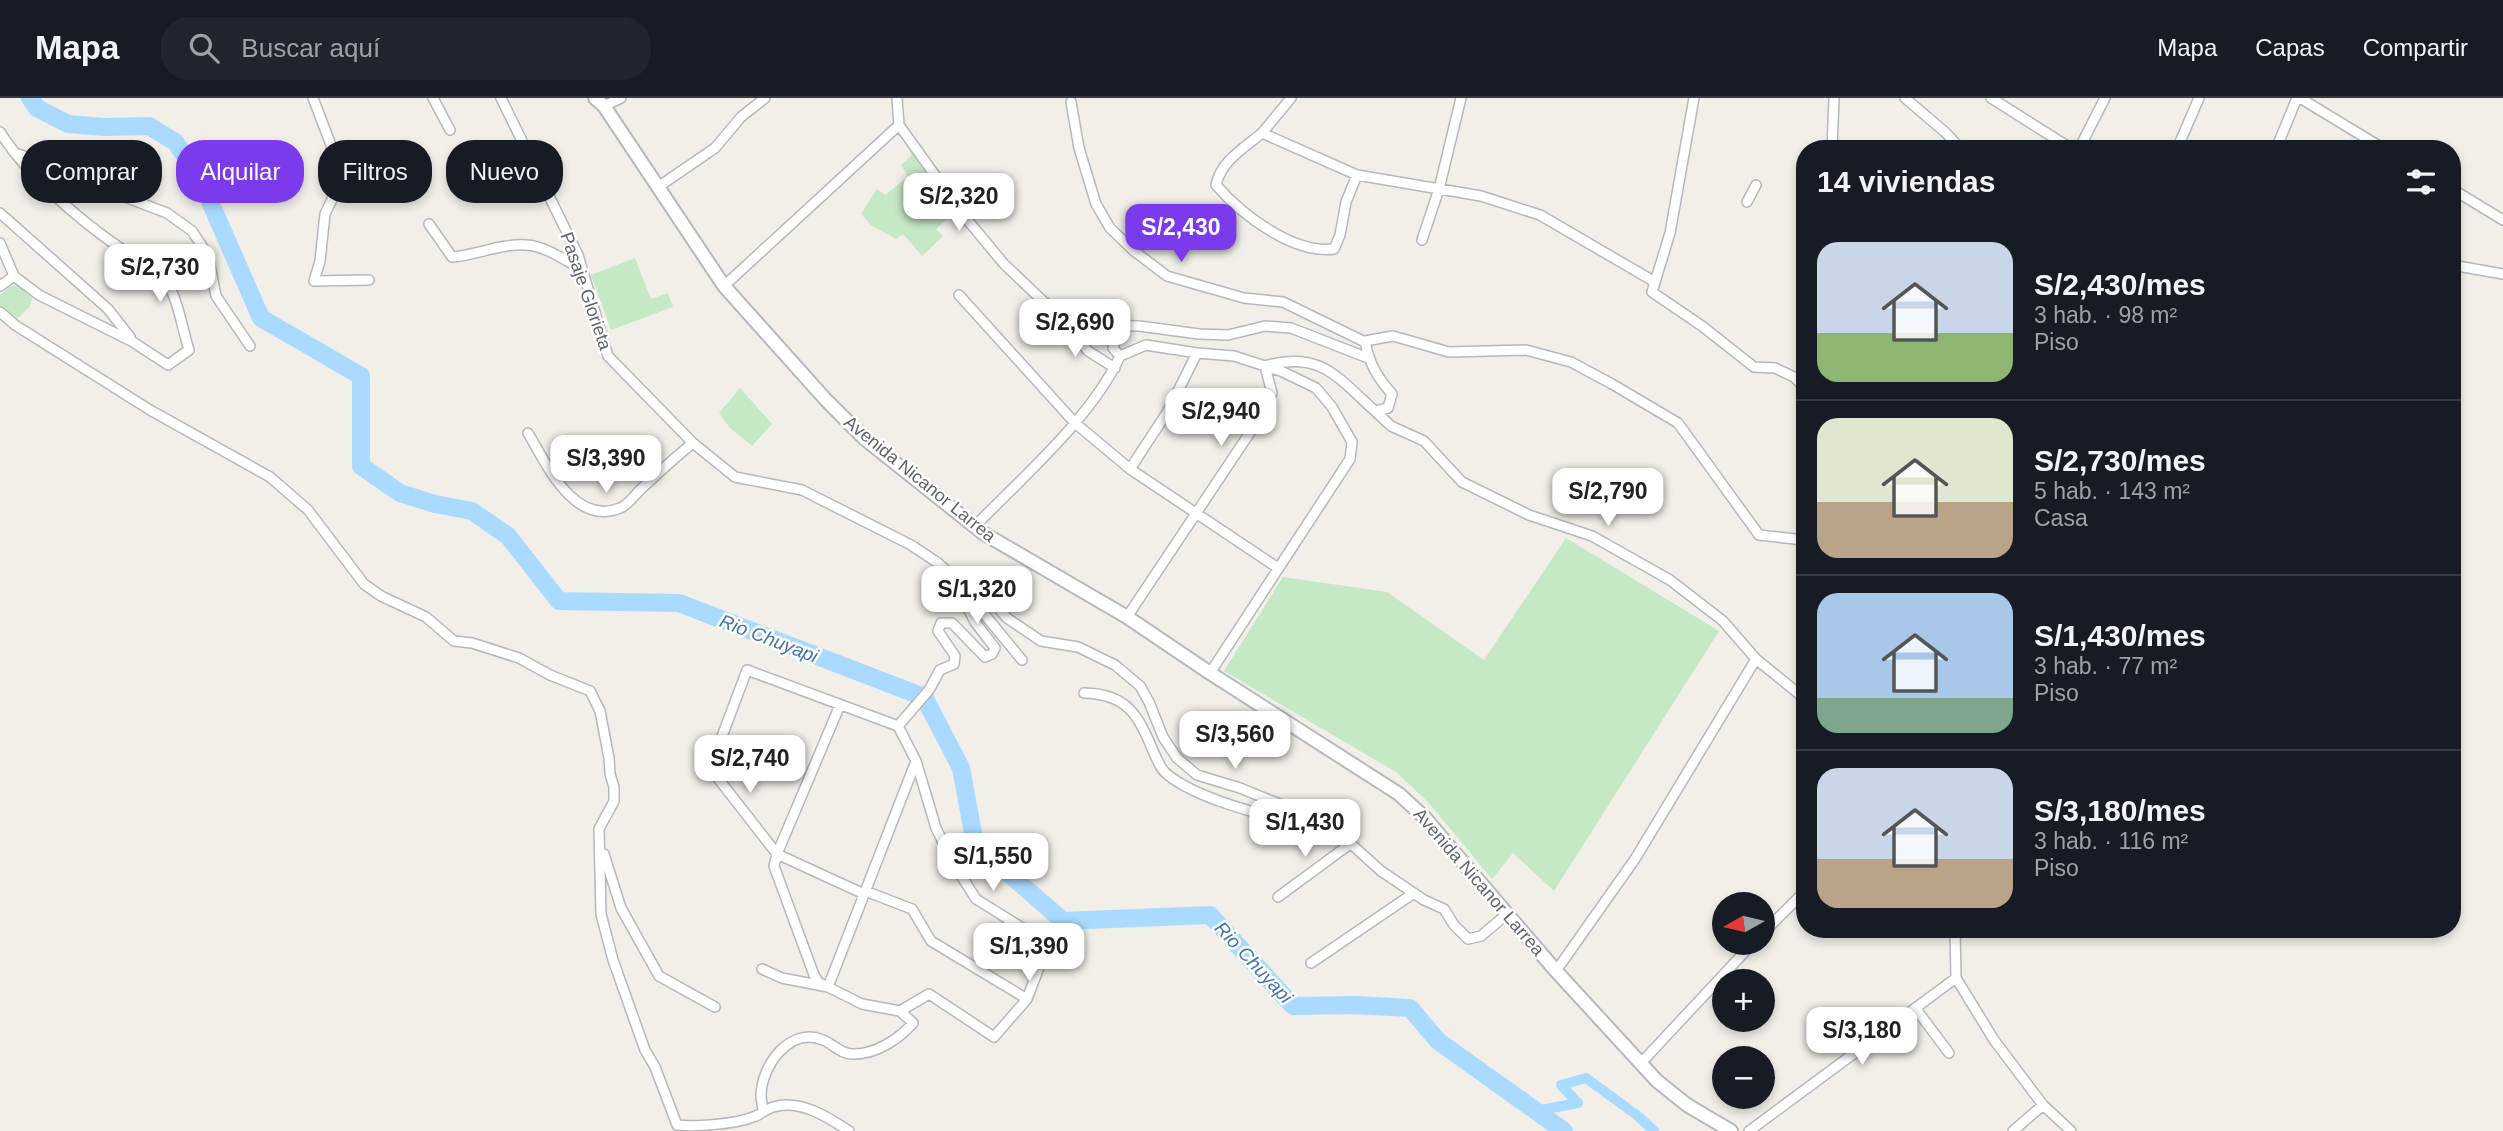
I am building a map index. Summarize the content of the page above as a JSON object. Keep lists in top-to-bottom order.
{
  "streets": {
    "main road": ["Avenida Nicanor Larrea"],
    "street": ["Pasaje Glorieta"]
  },
  "water": ["Rio Chuyapi"],
  "north": "left",
  "page": {
    "header": "Mapa",
    "search": "Buscar aquí",
    "nav": ["Mapa", "Capas", "Compartir"],
    "chip": [
      "Comprar",
      "Alquilar",
      "Filtros",
      "Nuevo"
    ],
    "heading": "14 viviendas",
    "price": [
      "S/2,320",
      "S/2,430",
      "S/2,730",
      "S/2,690",
      "S/2,940",
      "S/3,390",
      "S/2,790",
      "S/1,320",
      "S/3,560",
      "S/2,740",
      "S/1,430",
      "S/1,550",
      "S/1,390",
      "S/3,180"
    ],
    "list": [
      {
        "name": "S/2,430/mes",
        "note": "3 hab. · 98 m² · Piso"
      },
      {
        "name": "S/2,730/mes",
        "note": "5 hab. · 143 m² · Casa"
      },
      {
        "name": "S/1,430/mes",
        "note": "3 hab. · 77 m² · Piso"
      },
      {
        "name": "S/3,180/mes",
        "note": "3 hab. · 116 m² · Piso"
      }
    ],
    "map_buttons": ["+", "−"]
  }
}
